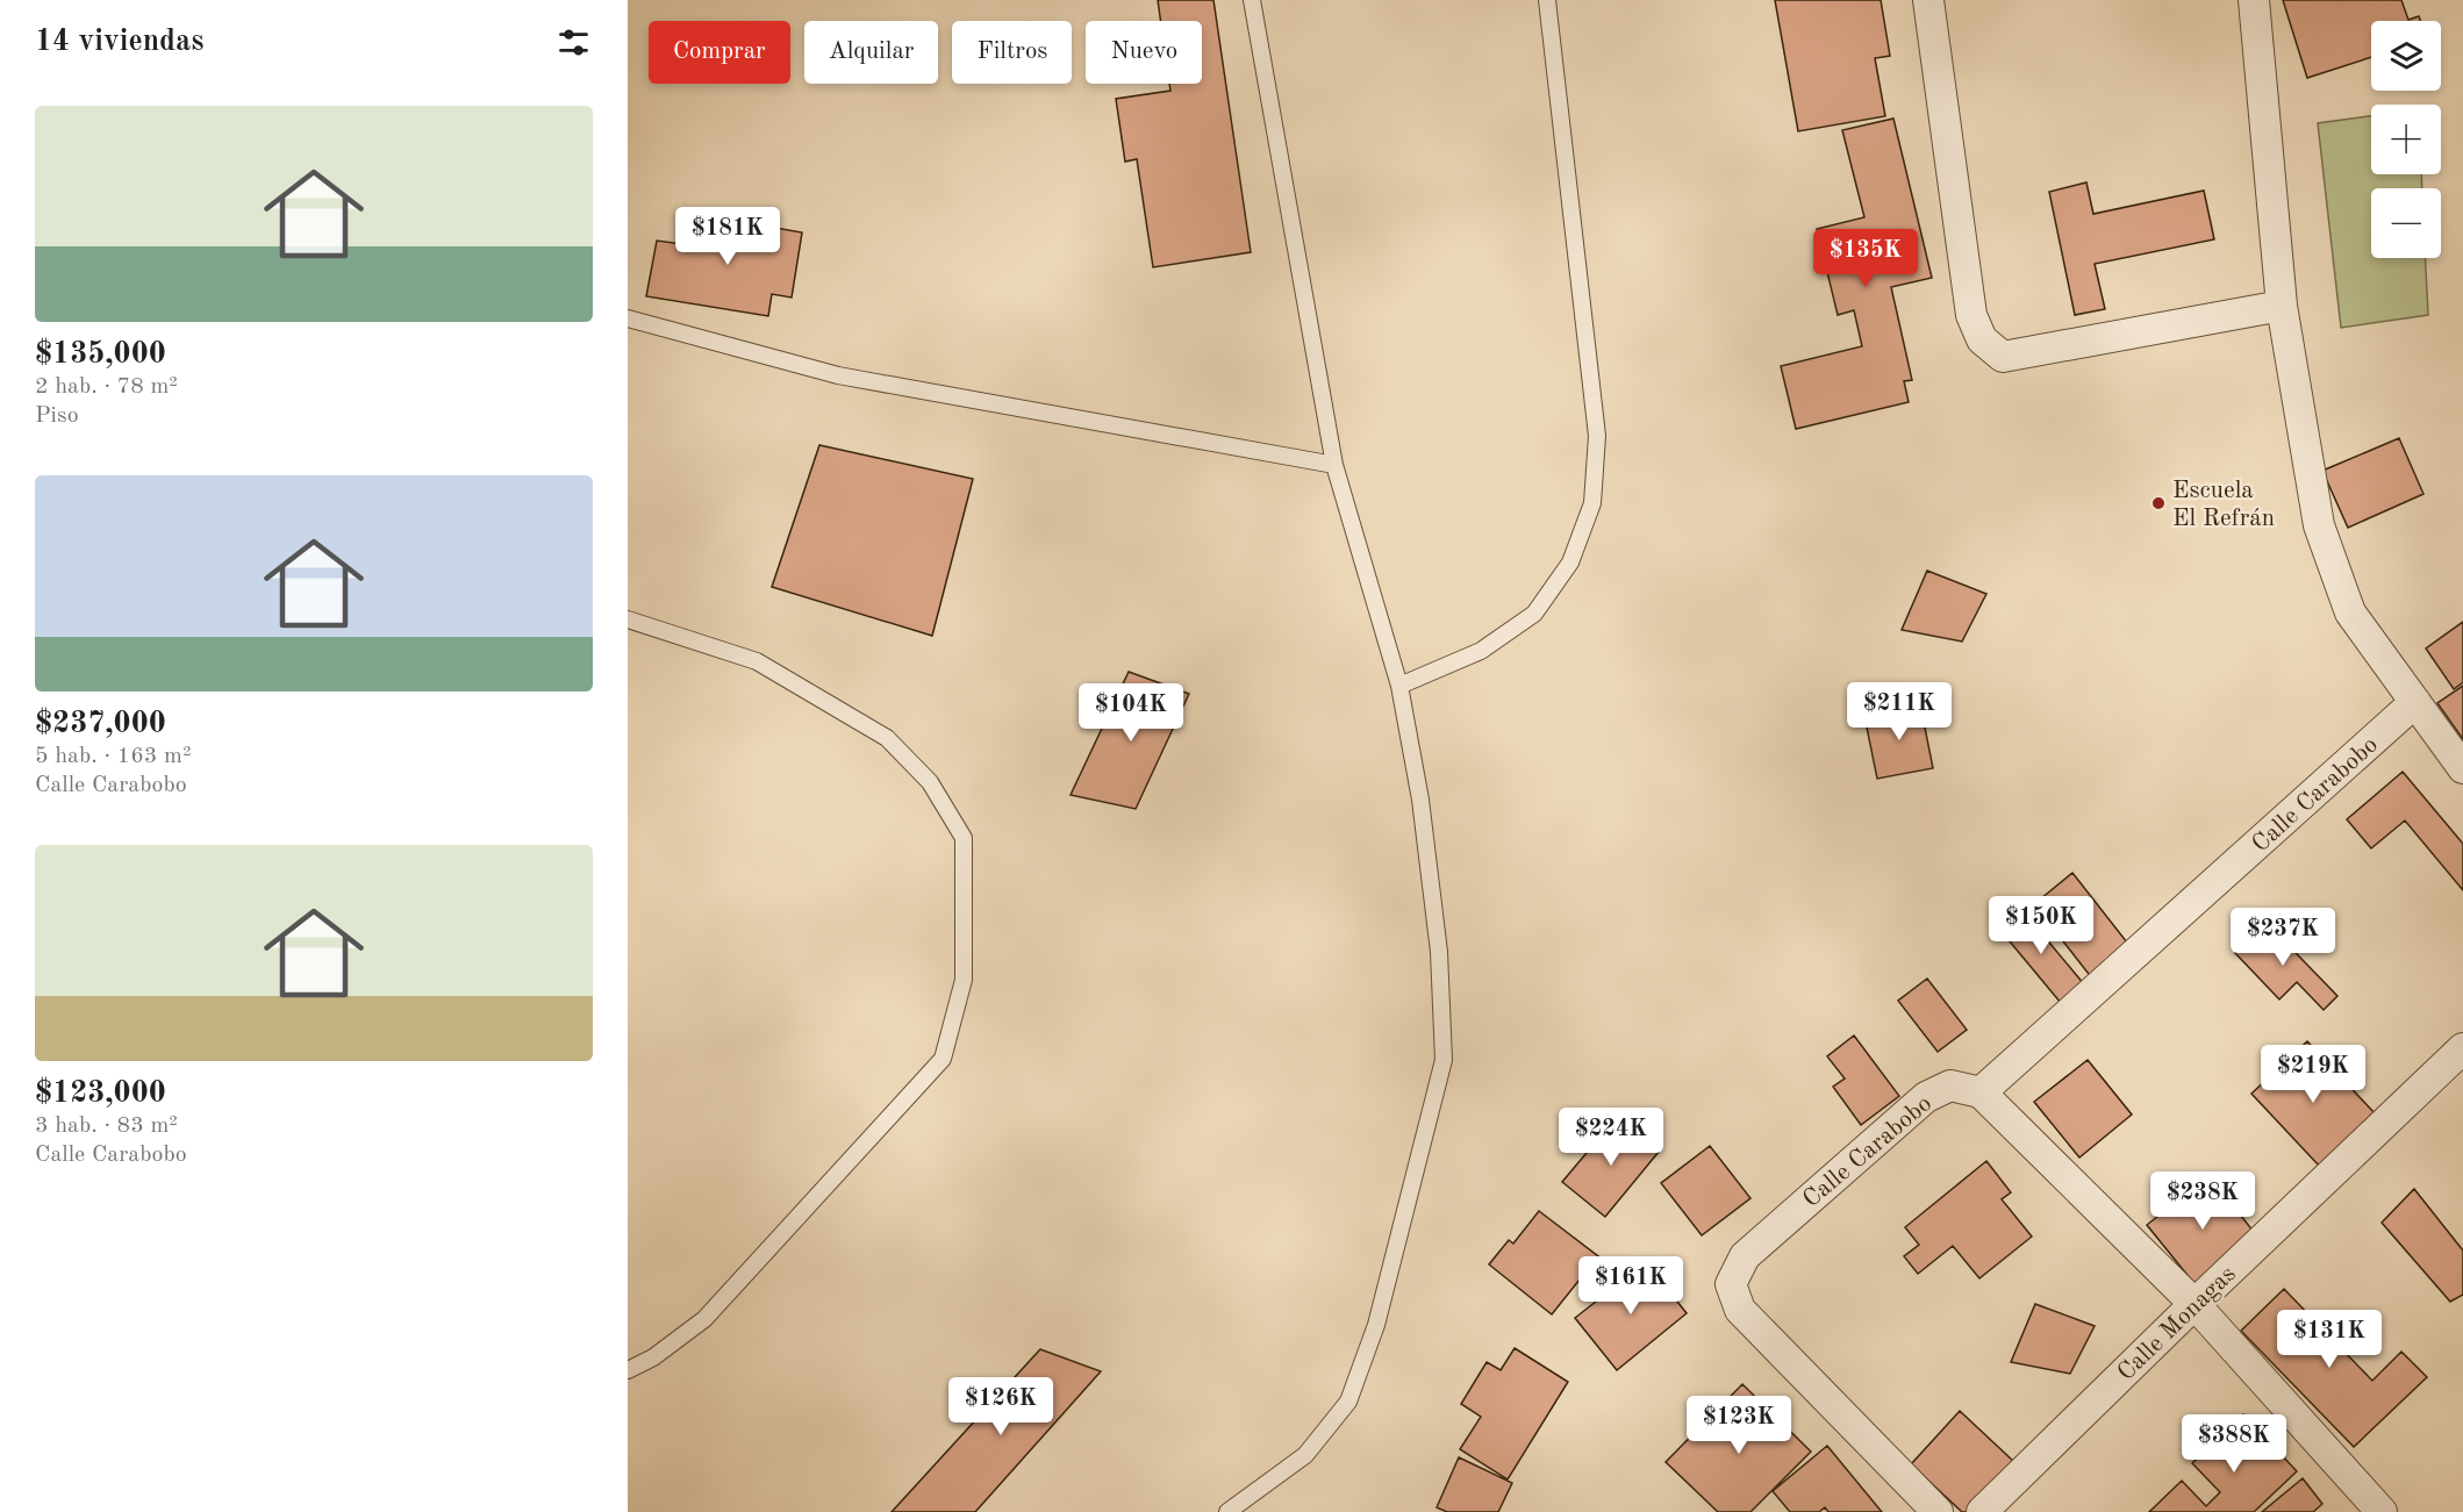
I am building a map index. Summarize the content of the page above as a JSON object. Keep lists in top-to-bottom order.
{
  "streets": {
    "street": ["Calle Carabobo", "Calle Monagas"]
  },
  "places": ["Escuela El Refrán"],
  "page": {
    "heading": "14 viviendas",
    "map_buttons": ["+", "−"],
    "chip": [
      "Comprar",
      "Alquilar",
      "Filtros",
      "Nuevo"
    ],
    "list": [
      {
        "name": "$135,000",
        "note": "2 hab. · 78 m² · Piso"
      },
      {
        "name": "$237,000",
        "note": "5 hab. · 163 m² · Calle Carabobo"
      },
      {
        "name": "$123,000",
        "note": "3 hab. · 83 m² · Calle Carabobo"
      }
    ],
    "price": [
      "$181K",
      "$135K",
      "$211K",
      "$104K",
      "$150K",
      "$237K",
      "$219K",
      "$224K",
      "$238K",
      "$161K",
      "$131K",
      "$126K",
      "$123K",
      "$388K"
    ]
  }
}
